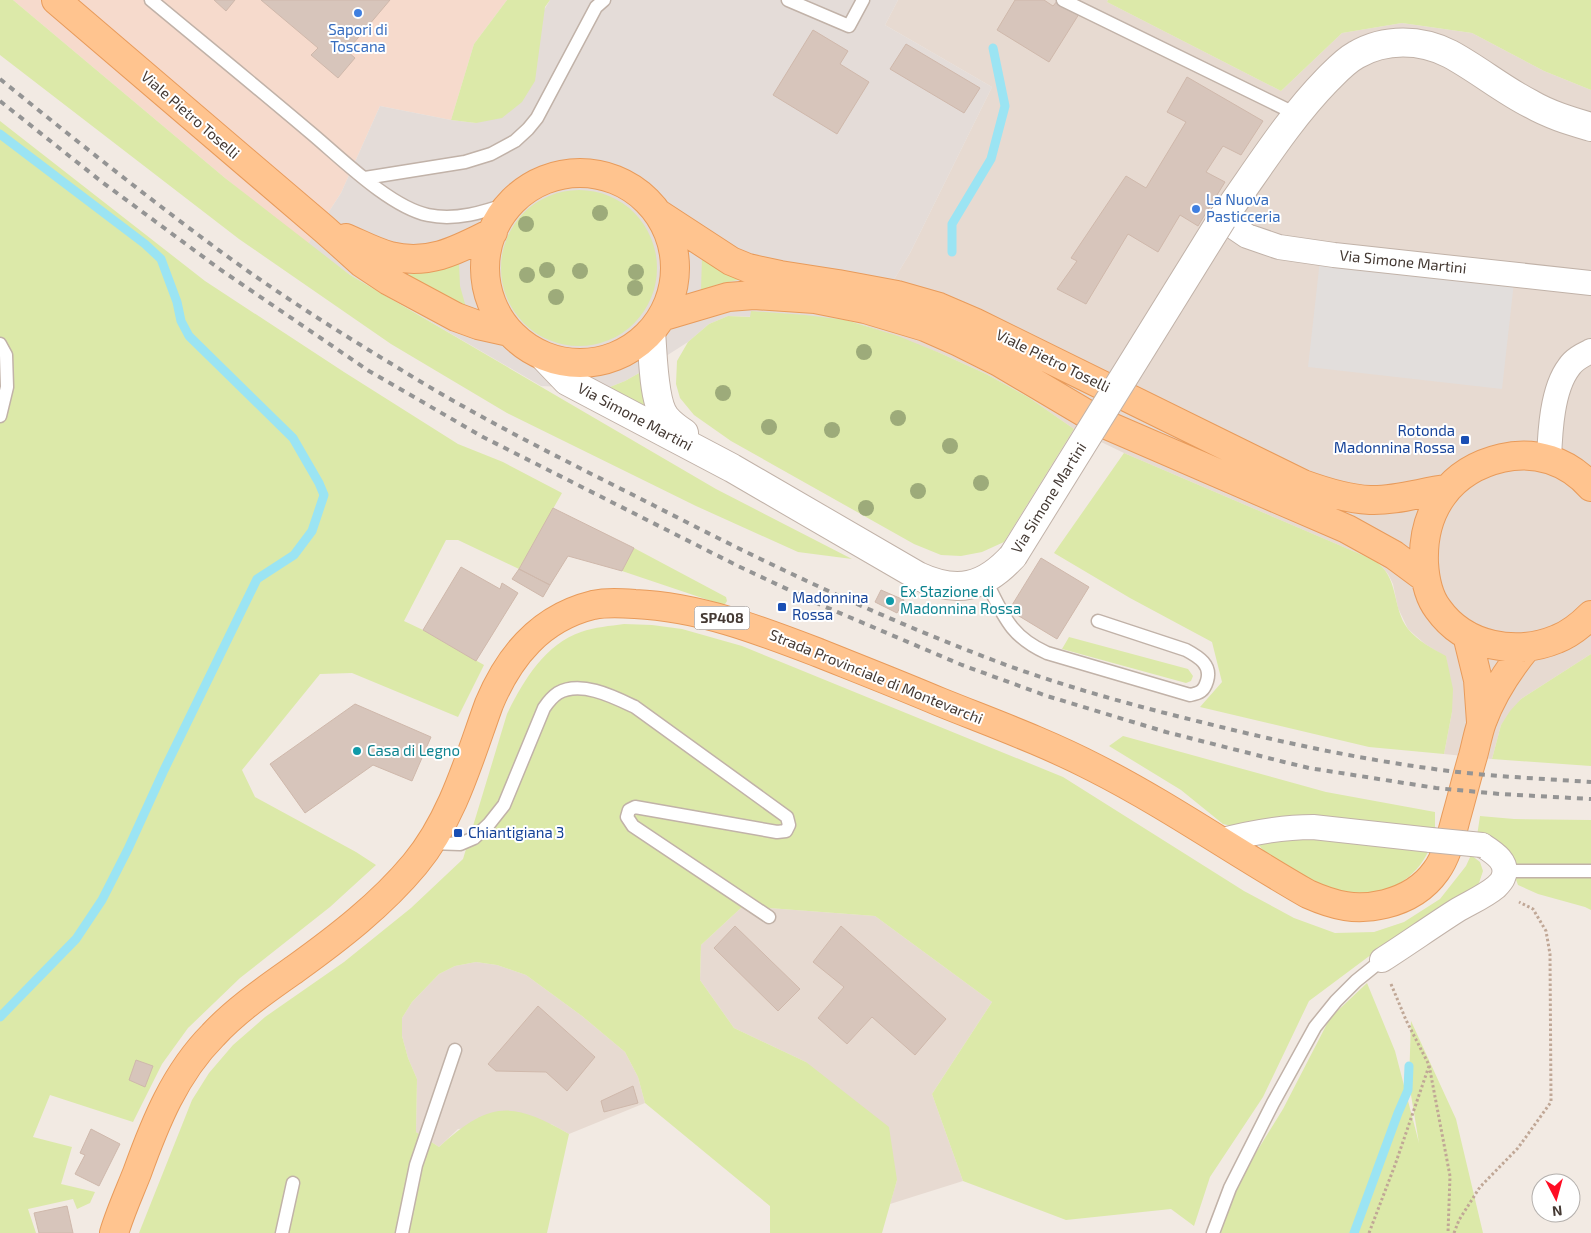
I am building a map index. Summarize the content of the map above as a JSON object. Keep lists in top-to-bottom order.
{
  "streets": {
    "main road": ["Viale Pietro Toselli", "SP408", "Strada Provinciale di Montevarchi"],
    "street": ["Via Simone Martini"]
  },
  "crossings": [
    ["Viale Pietro Toselli", "Via Simone Martini"],
    ["Viale Pietro Toselli", "Strada Provinciale di Montevarchi"]
  ],
  "places": {
    "other": [
      "Sapori di Toscana",
      "La Nuova Pasticceria",
      "Ex Stazione di Madonnina Rossa",
      "Casa di Legno"
    ],
    "transit": ["Rotonda Madonnina Rossa", "Madonnina Rossa", "Chiantigiana 3"]
  },
  "north": "bottom"
}
